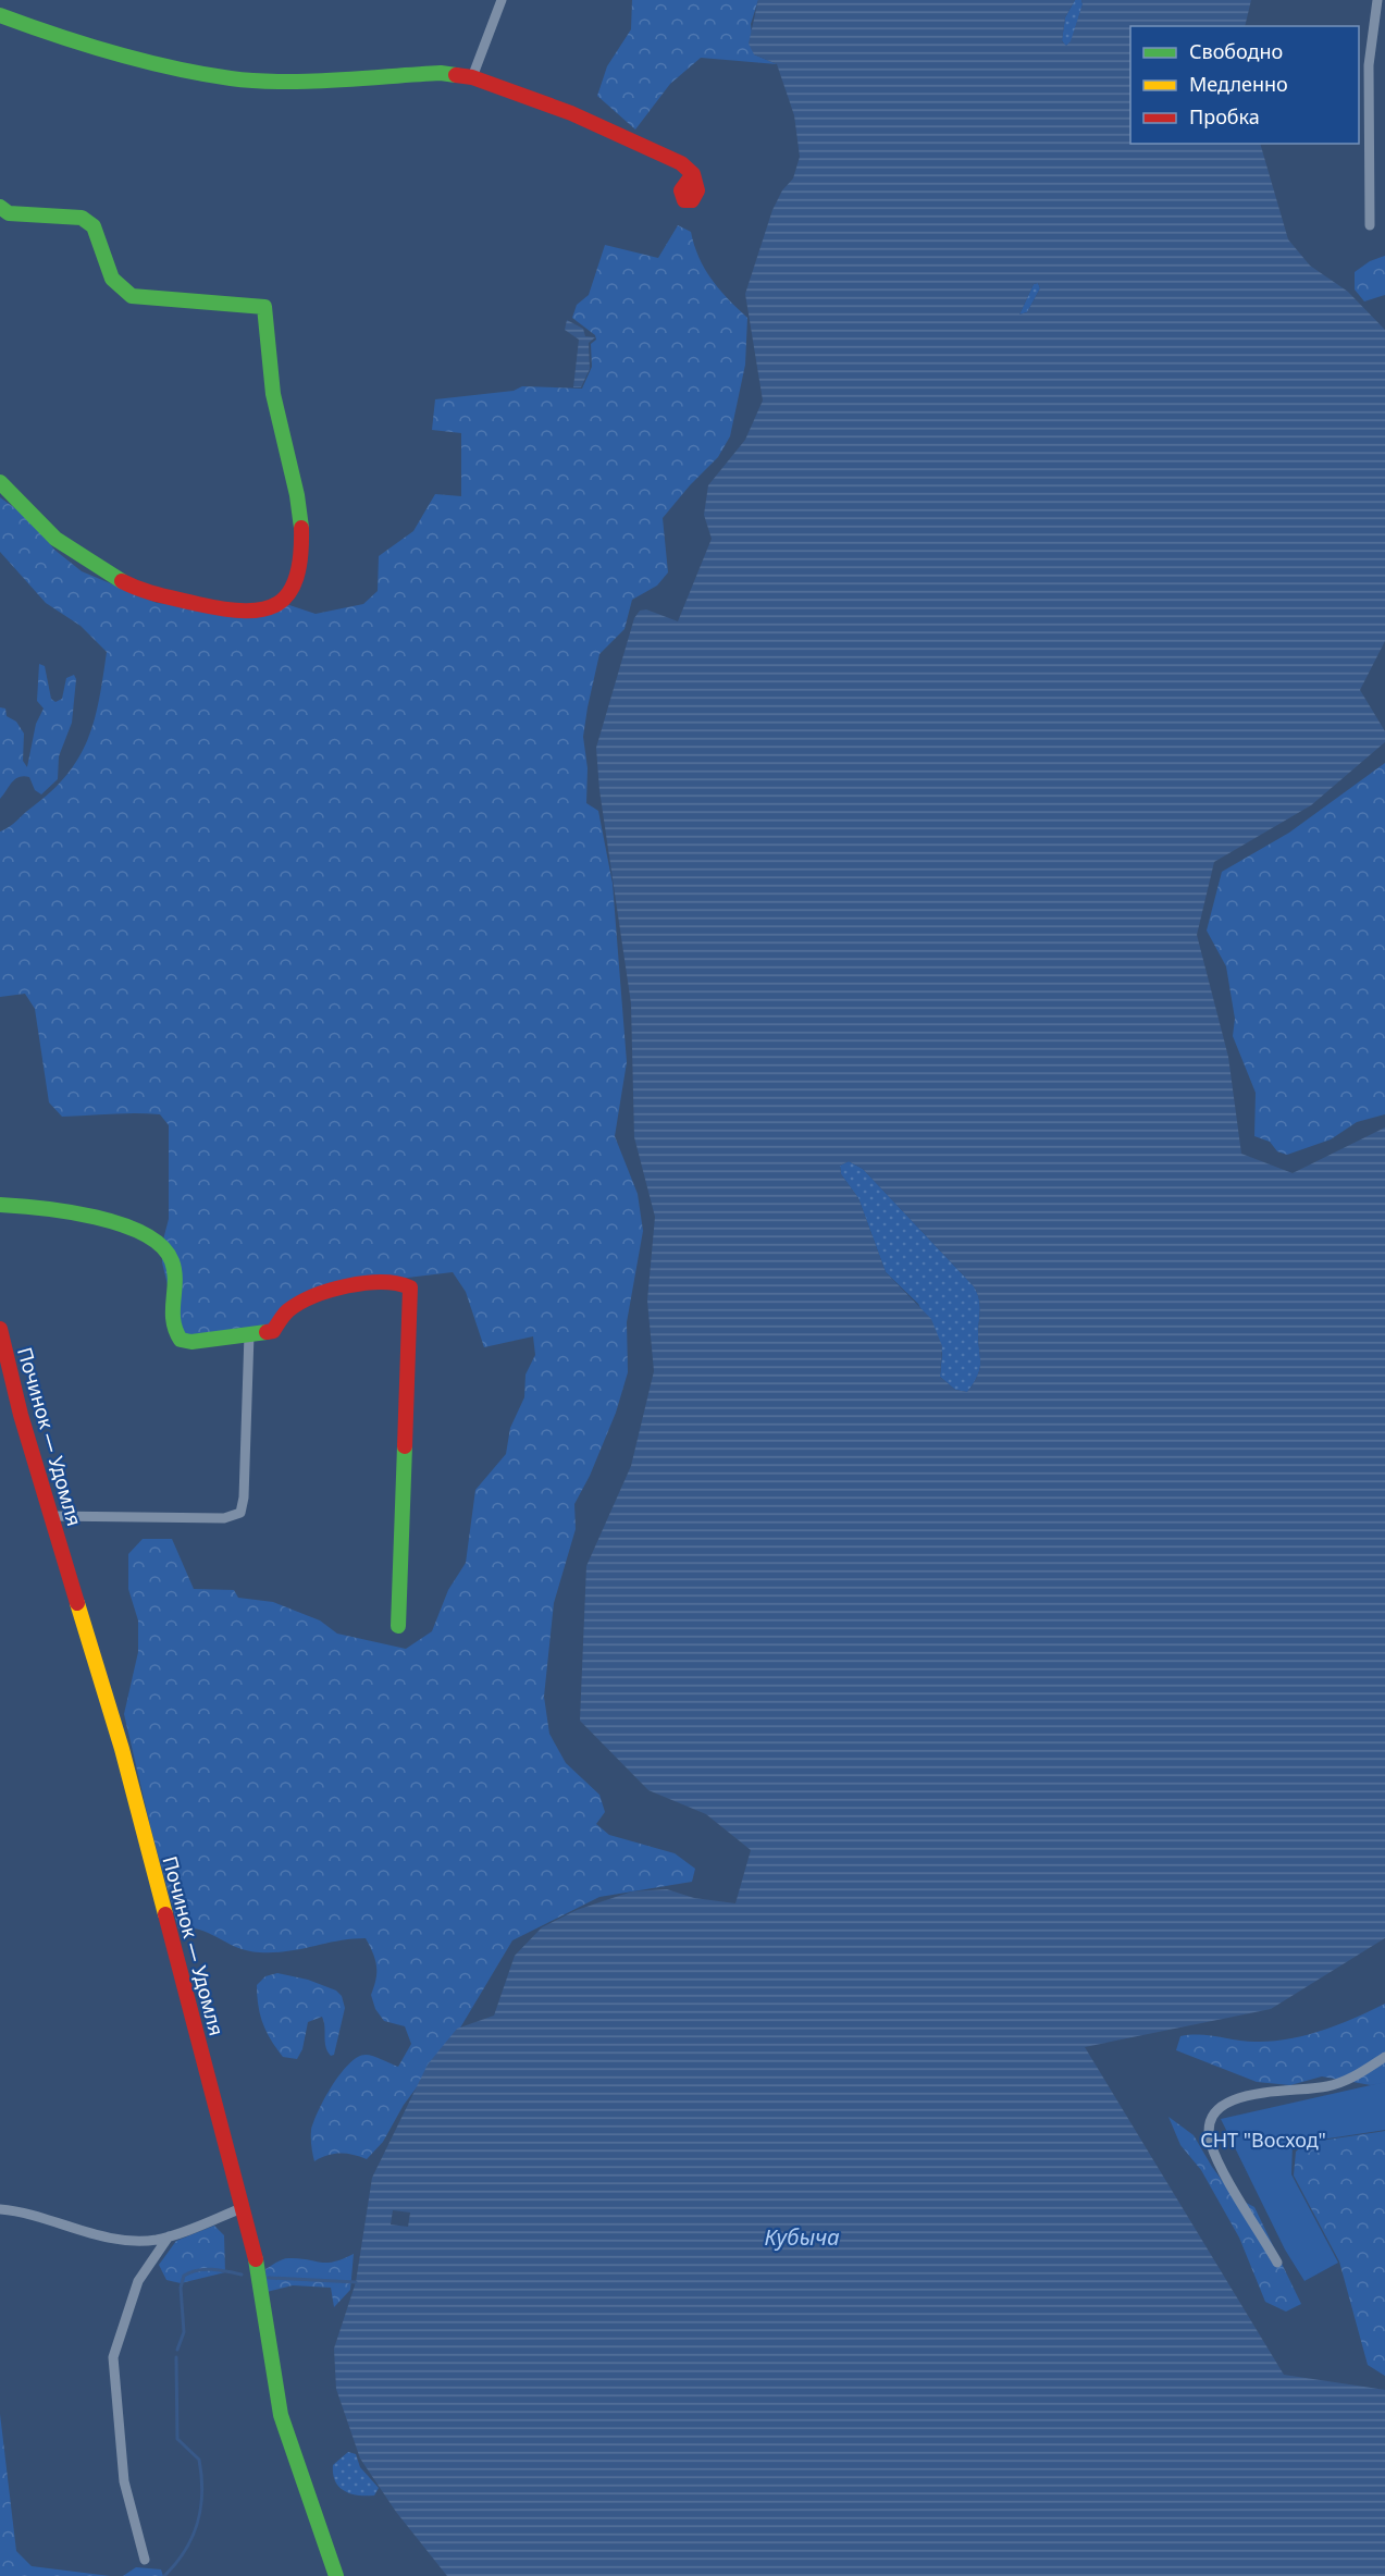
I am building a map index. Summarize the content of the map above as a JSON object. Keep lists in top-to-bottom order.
{
  "streets": {
    "street": ["Починок — Удомля"]
  },
  "water": ["Кубыча"],
  "parks": ["СНТ \"Восход\""],
  "legend": ["Свободно", "Медленно", "Пробка"]
}
